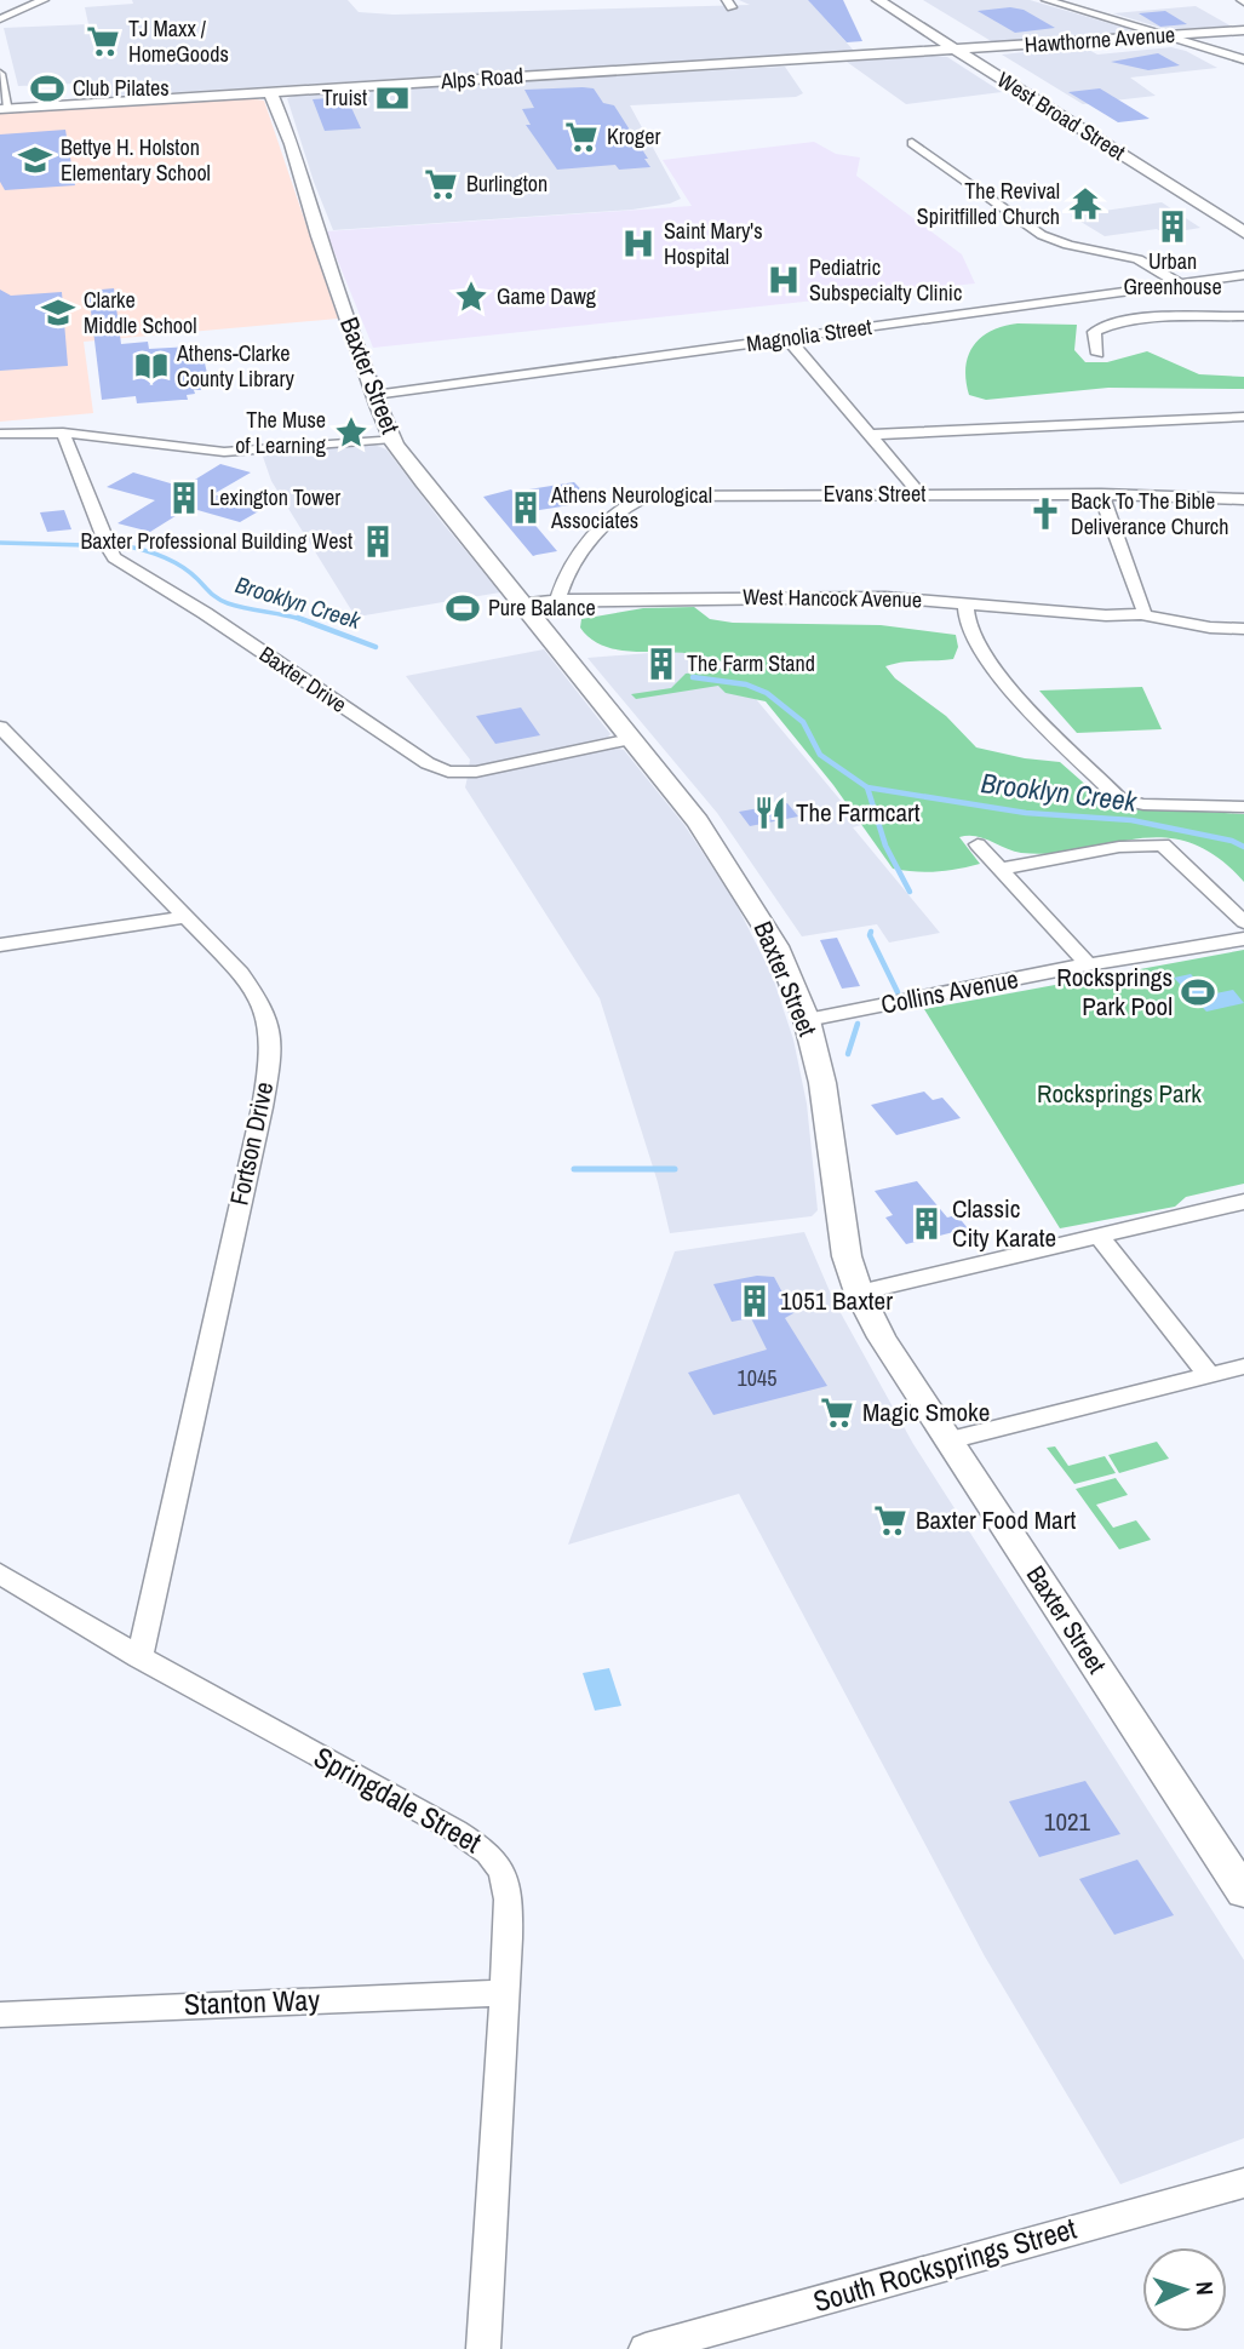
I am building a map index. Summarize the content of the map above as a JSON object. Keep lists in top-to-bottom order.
{
  "streets": {
    "main road": [
      "Hawthorne Avenue",
      "Alps Road",
      "West Broad Street",
      "Baxter Street"
    ],
    "street": [
      "Magnolia Street",
      "Evans Street",
      "West Hancock Avenue",
      "Baxter Drive",
      "Collins Avenue",
      "Fortson Drive",
      "Springdale Street",
      "Stanton Way",
      "South Rocksprings Street"
    ]
  },
  "crossings": [
    ["Hawthorne Avenue", "Alps Road"],
    ["Hawthorne Avenue", "West Broad Street"],
    ["Alps Road", "West Broad Street"],
    ["Alps Road", "Baxter Street"],
    ["Magnolia Street", "Baxter Street"],
    ["Baxter Street", "West Hancock Avenue"],
    ["Baxter Street", "Baxter Drive"],
    ["Baxter Street", "Collins Avenue"],
    ["Evans Street", "West Hancock Avenue"],
    ["Fortson Drive", "Springdale Street"],
    ["Springdale Street", "Stanton Way"]
  ],
  "water": ["Brooklyn Creek"],
  "parks": ["Rocksprings Park"],
  "places": {
    "supermarket": [
      "TJ Maxx / HomeGoods",
      "Kroger",
      "Burlington",
      "Magic Smoke",
      "Baxter Food Mart"
    ],
    "sports": ["Club Pilates", "Pure Balance", "Rocksprings Park Pool"],
    "bank": ["Truist"],
    "school or university": ["Bettye H. Holston Elementary School", "Clarke Middle School"],
    "temple": ["The Revival Spiritfilled Church"],
    "building": [
      "Urban Greenhouse",
      "Lexington Tower",
      "Athens Neurological Associates",
      "Baxter Professional Building West",
      "The Farm Stand",
      "Classic City Karate",
      "1051 Baxter"
    ],
    "hospital": ["Saint Mary's Hospital", "Pediatric Subspecialty Clinic"],
    "place": ["Game Dawg", "The Muse of Learning"],
    "library": ["Athens-Clarke County Library"],
    "church": ["Back To The Bible Deliverance Church"],
    "restaurant": ["The Farmcart"]
  },
  "house_numbers": ["1045", "1021"],
  "north": "right"
}
